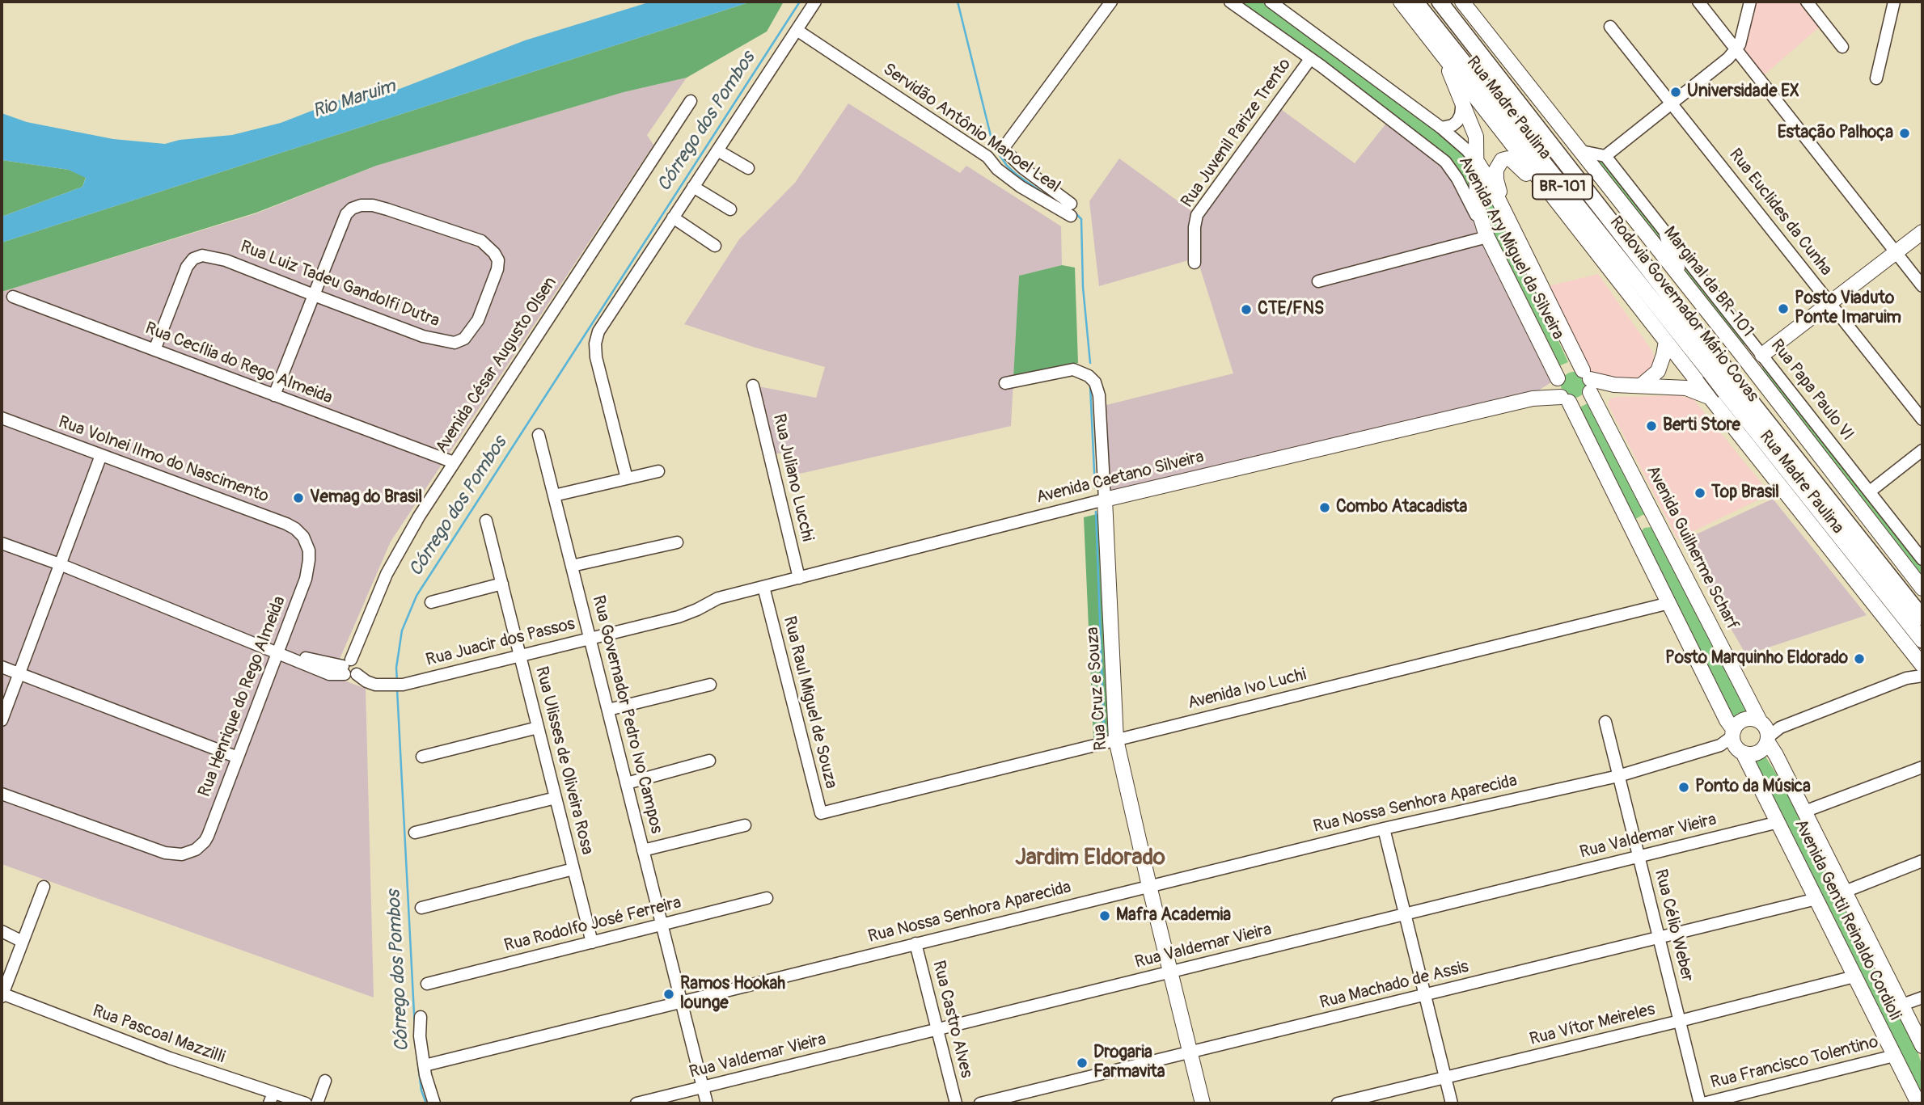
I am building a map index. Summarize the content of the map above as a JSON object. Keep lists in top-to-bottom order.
{
  "streets": {
    "highway": ["BR-101", "Rodovia Governador Mário Covas"],
    "main road": [
      "Rua Madre Paulina",
      "Avenida Ary Miguel da Silveira",
      "Marginal da BR-101",
      "Avenida Caetano Silveira",
      "Avenida Guilherme Scharf",
      "Rua Cruz e Souza",
      "Avenida Gentil Reinaldo Cordioli"
    ],
    "street": [
      "Servidão Antônio Manoel Leal",
      "Rua Juvenil Parize Trento",
      "Rua Euclides da Cunha",
      "Rua Luiz Tadeu Gandolfi Dutra",
      "Rua Cecília do Rego Almeida",
      "Avenida César Augusto Olsen",
      "Rua Papa Paulo VI",
      "Rua Volnei Ilmo do Nascimento",
      "Rua Juliano Lucchi",
      "Rua Juacir dos Passos",
      "Avenida Ivo Luchi",
      "Rua Henrique do Rego Almeida",
      "Rua Raul Miguel de Souza",
      "Rua Governador Pedro Ivo Campos",
      "Rua Ulisses de Oliveira Rosa",
      "Rua Nossa Senhora Aparecida",
      "Rua Valdemar Vieira",
      "Rua Rodolfo José Ferreira",
      "Rua Célio Weber",
      "Rua Machado de Assis",
      "Rua Castro Alves",
      "Rua Vítor Meireles",
      "Rua Pascoal Mazzilli",
      "Rua Francisco Tolentino"
    ]
  },
  "crossings": [
    ["Rua Madre Paulina", "Rodovia Governador Mário Covas"],
    ["Rua Juvenil Parize Trento", "Avenida Ary Miguel da Silveira"],
    ["Avenida Ary Miguel da Silveira", "Avenida Caetano Silveira"],
    ["Avenida Ary Miguel da Silveira", "Avenida Guilherme Scharf"],
    ["Rua Luiz Tadeu Gandolfi Dutra", "Rua Cecília do Rego Almeida"],
    ["Rua Cecília do Rego Almeida", "Avenida César Augusto Olsen"],
    ["Avenida César Augusto Olsen", "Rua Juacir dos Passos"],
    ["Rua Volnei Ilmo do Nascimento", "Rua Henrique do Rego Almeida"],
    ["Rua Juliano Lucchi", "Avenida Caetano Silveira"],
    ["Avenida Caetano Silveira", "Rua Juacir dos Passos"],
    ["Avenida Caetano Silveira", "Rua Cruz e Souza"],
    ["Avenida Caetano Silveira", "Rua Raul Miguel de Souza"],
    ["Avenida Guilherme Scharf", "Rua Nossa Senhora Aparecida"],
    ["Avenida Guilherme Scharf", "Avenida Gentil Reinaldo Cordioli"],
    ["Rua Juacir dos Passos", "Rua Henrique do Rego Almeida"],
    ["Rua Juacir dos Passos", "Rua Governador Pedro Ivo Campos"],
    ["Rua Juacir dos Passos", "Rua Ulisses de Oliveira Rosa"],
    ["Rua Cruz e Souza", "Avenida Ivo Luchi"],
    ["Rua Cruz e Souza", "Rua Nossa Senhora Aparecida"],
    ["Rua Cruz e Souza", "Rua Valdemar Vieira"],
    ["Rua Cruz e Souza", "Rua Machado de Assis"],
    ["Avenida Ivo Luchi", "Rua Raul Miguel de Souza"],
    ["Rua Governador Pedro Ivo Campos", "Rua Nossa Senhora Aparecida"],
    ["Rua Governador Pedro Ivo Campos", "Rua Valdemar Vieira"],
    ["Rua Governador Pedro Ivo Campos", "Rua Rodolfo José Ferreira"],
    ["Rua Ulisses de Oliveira Rosa", "Rua Rodolfo José Ferreira"],
    ["Rua Nossa Senhora Aparecida", "Avenida Gentil Reinaldo Cordioli"],
    ["Rua Nossa Senhora Aparecida", "Rua Célio Weber"],
    ["Rua Nossa Senhora Aparecida", "Rua Castro Alves"],
    ["Rua Valdemar Vieira", "Avenida Gentil Reinaldo Cordioli"],
    ["Rua Valdemar Vieira", "Rua Célio Weber"],
    ["Rua Valdemar Vieira", "Rua Castro Alves"],
    ["Avenida Gentil Reinaldo Cordioli", "Rua Machado de Assis"],
    ["Avenida Gentil Reinaldo Cordioli", "Rua Vítor Meireles"],
    ["Avenida Gentil Reinaldo Cordioli", "Rua Francisco Tolentino"],
    ["Rua Célio Weber", "Rua Machado de Assis"],
    ["Rua Célio Weber", "Rua Vítor Meireles"],
    ["Rua Célio Weber", "Rua Francisco Tolentino"]
  ],
  "districts": ["Jardim Eldorado"],
  "water": ["Rio Maruim", "Córrego dos Pombos"],
  "places": [
    "Universidade EX",
    "Estação Palhoça",
    "Posto Viaduto Ponte Imaruim",
    "CTE/FNS",
    "Berti Store",
    "Top Brasil",
    "Vemag do Brasil",
    "Combo Atacadista",
    "Posto Marquinho Eldorado",
    "Ponto da Música",
    "Mafra Academia",
    "Ramos Hookah lounge",
    "Drogaria Farmavita"
  ]
}
